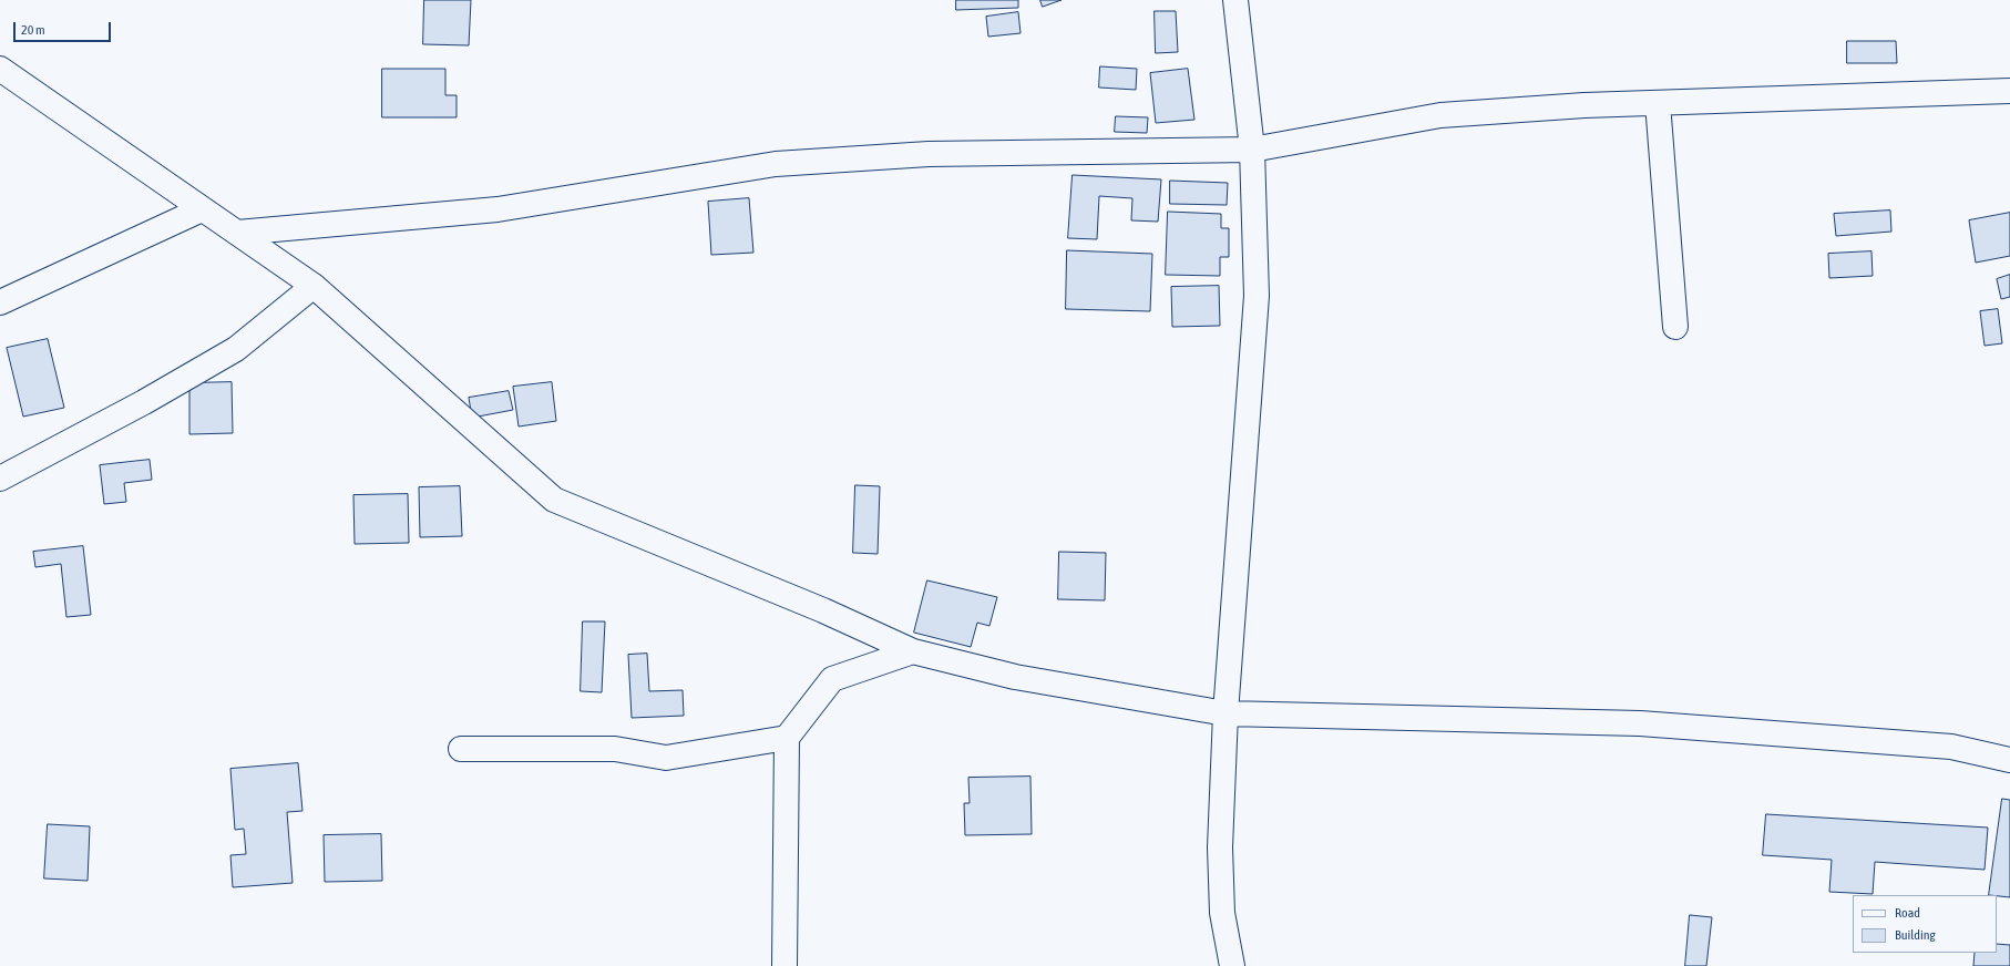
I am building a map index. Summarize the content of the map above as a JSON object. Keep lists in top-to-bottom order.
{
  "legend": ["Road", "Building"],
  "scale_bar": "20 m"
}
